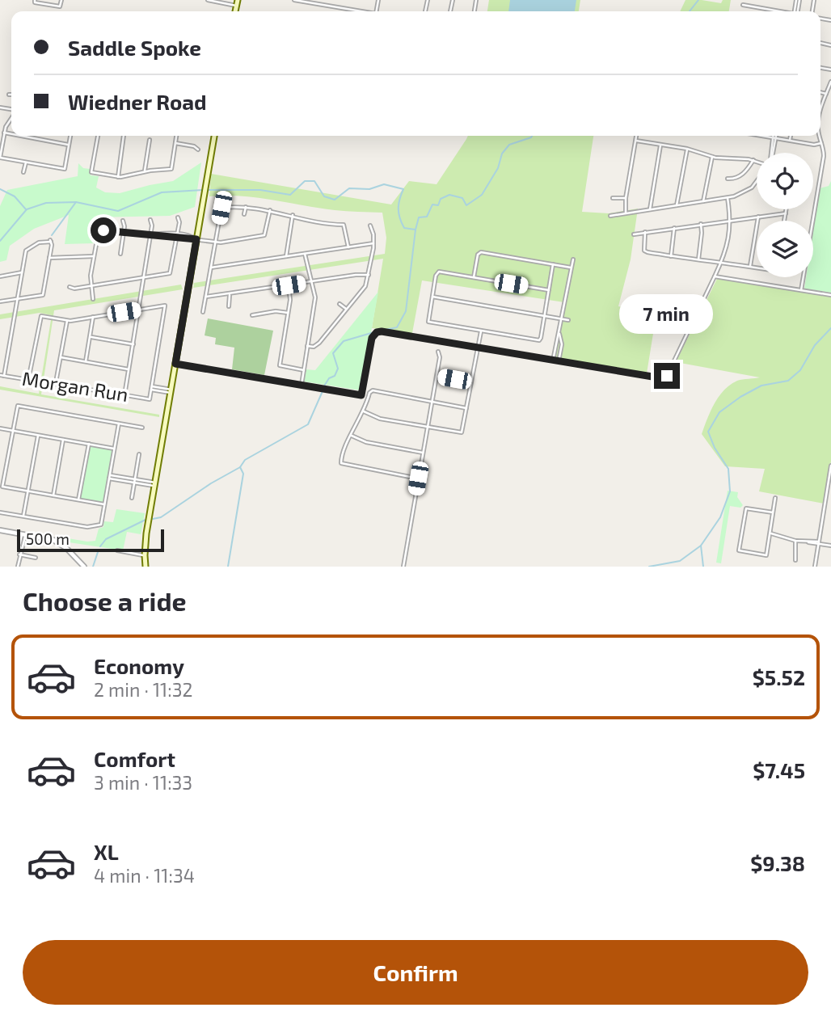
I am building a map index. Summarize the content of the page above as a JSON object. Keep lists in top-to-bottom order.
{
  "streets": {
    "street": ["Morgan Run"]
  },
  "scale_bar": "500 m",
  "page": {
    "banner": ["Saddle Spoke", "Wiedner Road"],
    "bubble": "7 min",
    "scale": "500 m",
    "heading": "Choose a ride",
    "list": [
      {
        "name": "Economy",
        "note": "2 min · 11:32",
        "value": "$5.52"
      },
      {
        "name": "Comfort",
        "note": "3 min · 11:33",
        "value": "$7.45"
      },
      {
        "name": "XL",
        "note": "4 min · 11:34",
        "value": "$9.38"
      }
    ],
    "buttons": "Confirm"
  }
}
